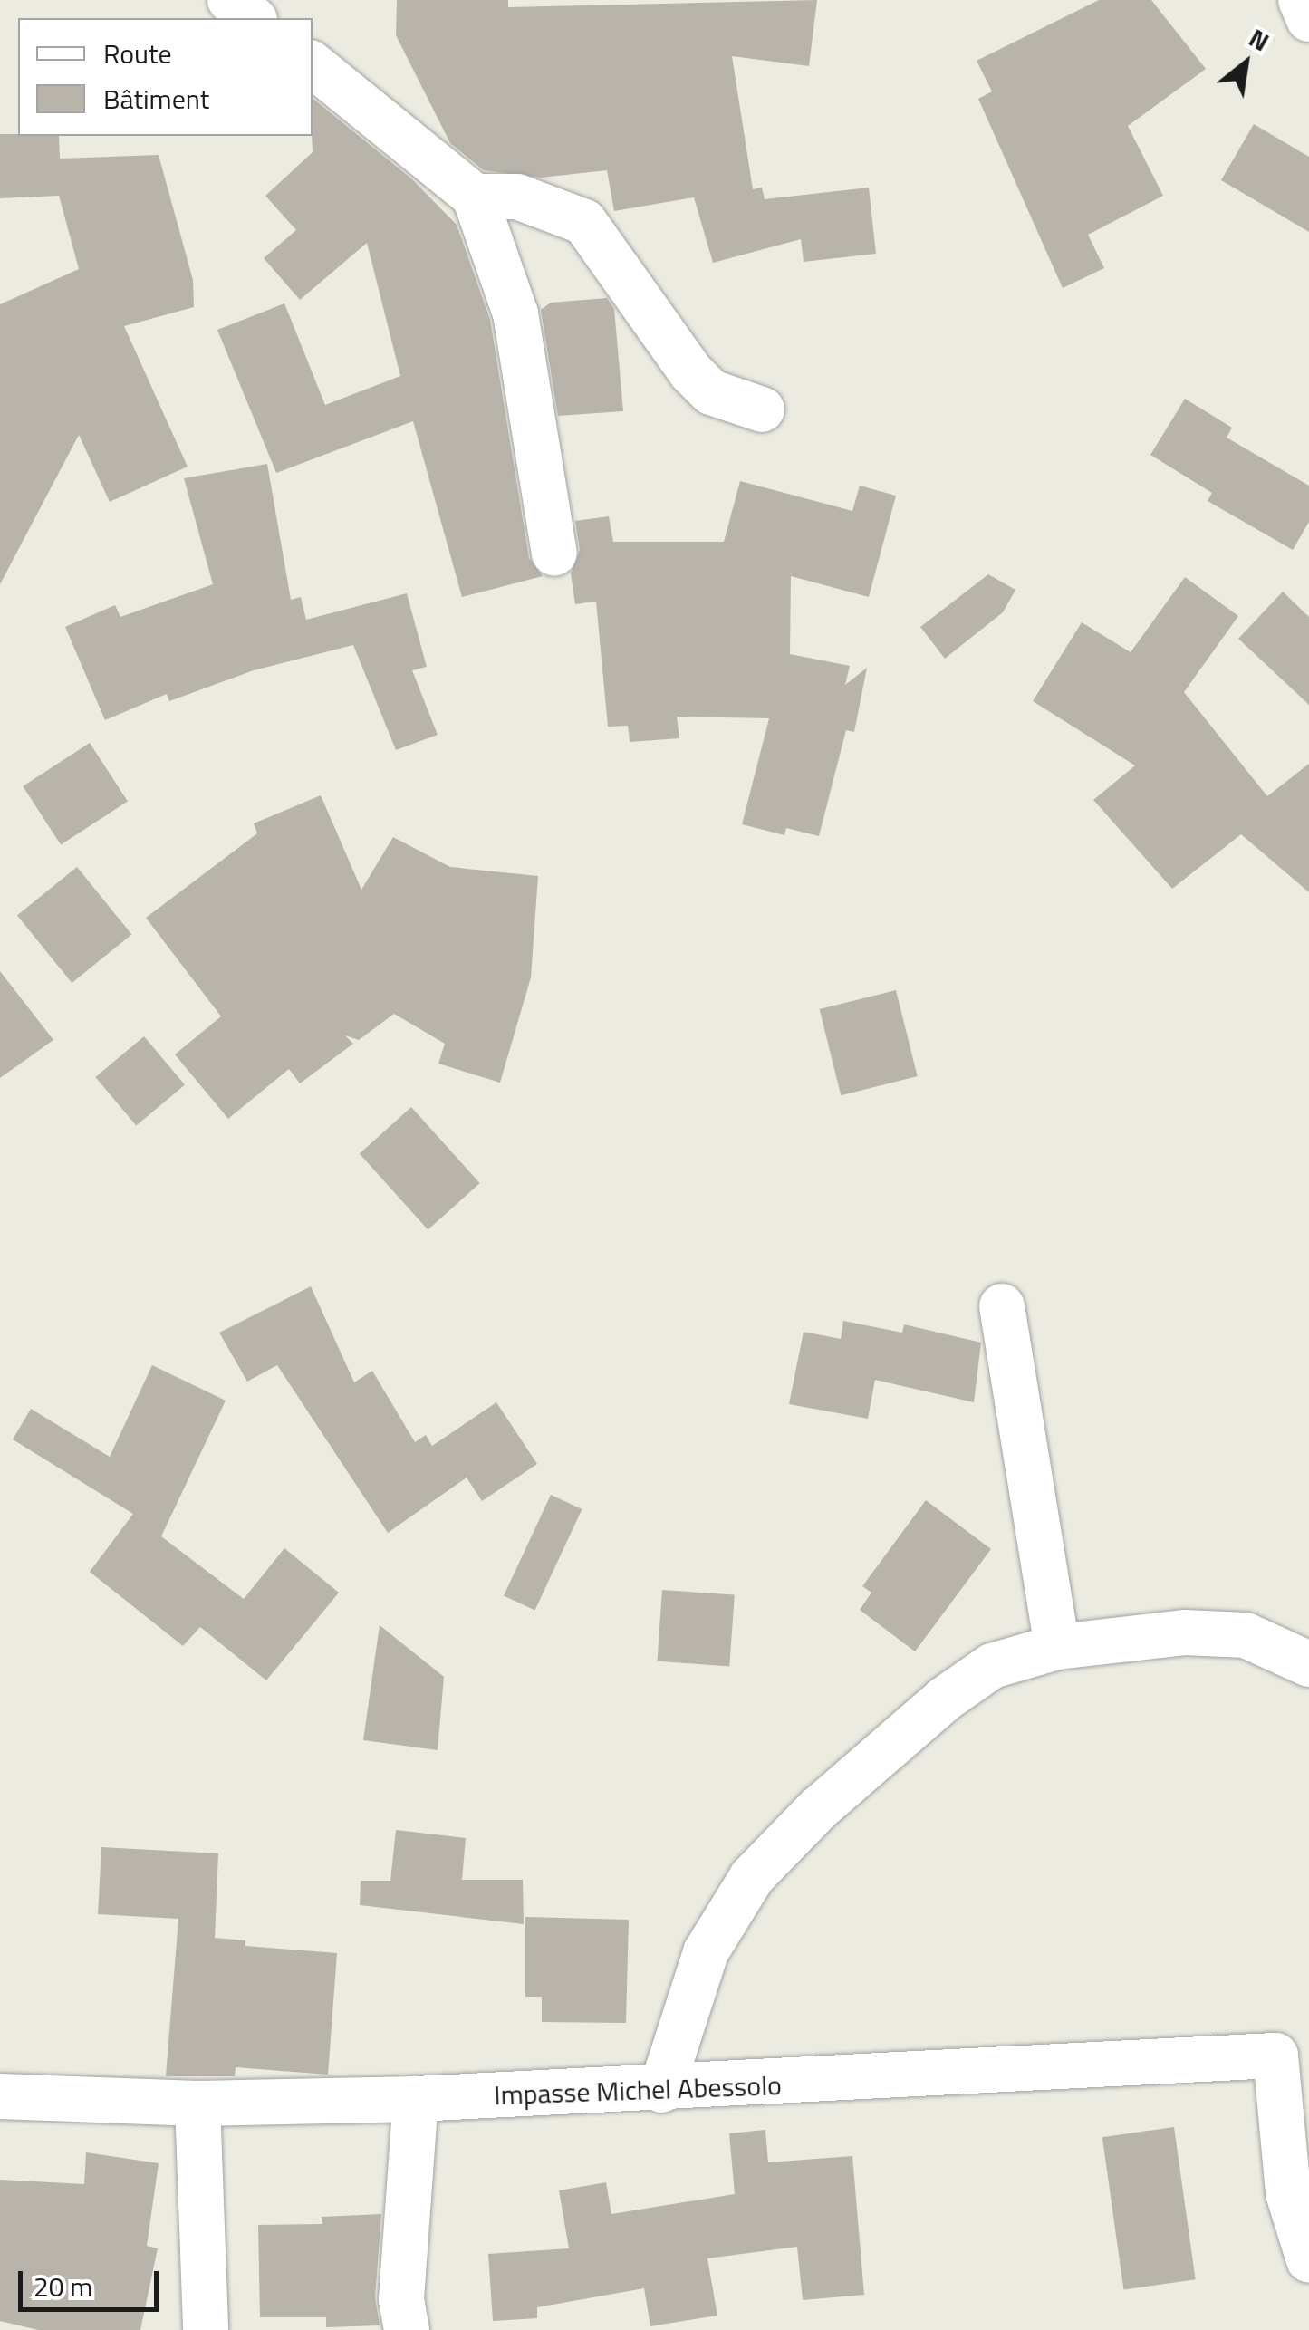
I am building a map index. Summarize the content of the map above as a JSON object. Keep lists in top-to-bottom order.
{
  "streets": {
    "street": ["Impasse Michel Abessolo"]
  },
  "legend": ["Route", "Bâtiment"],
  "scale_bar": "20 m",
  "north": "top right"
}
